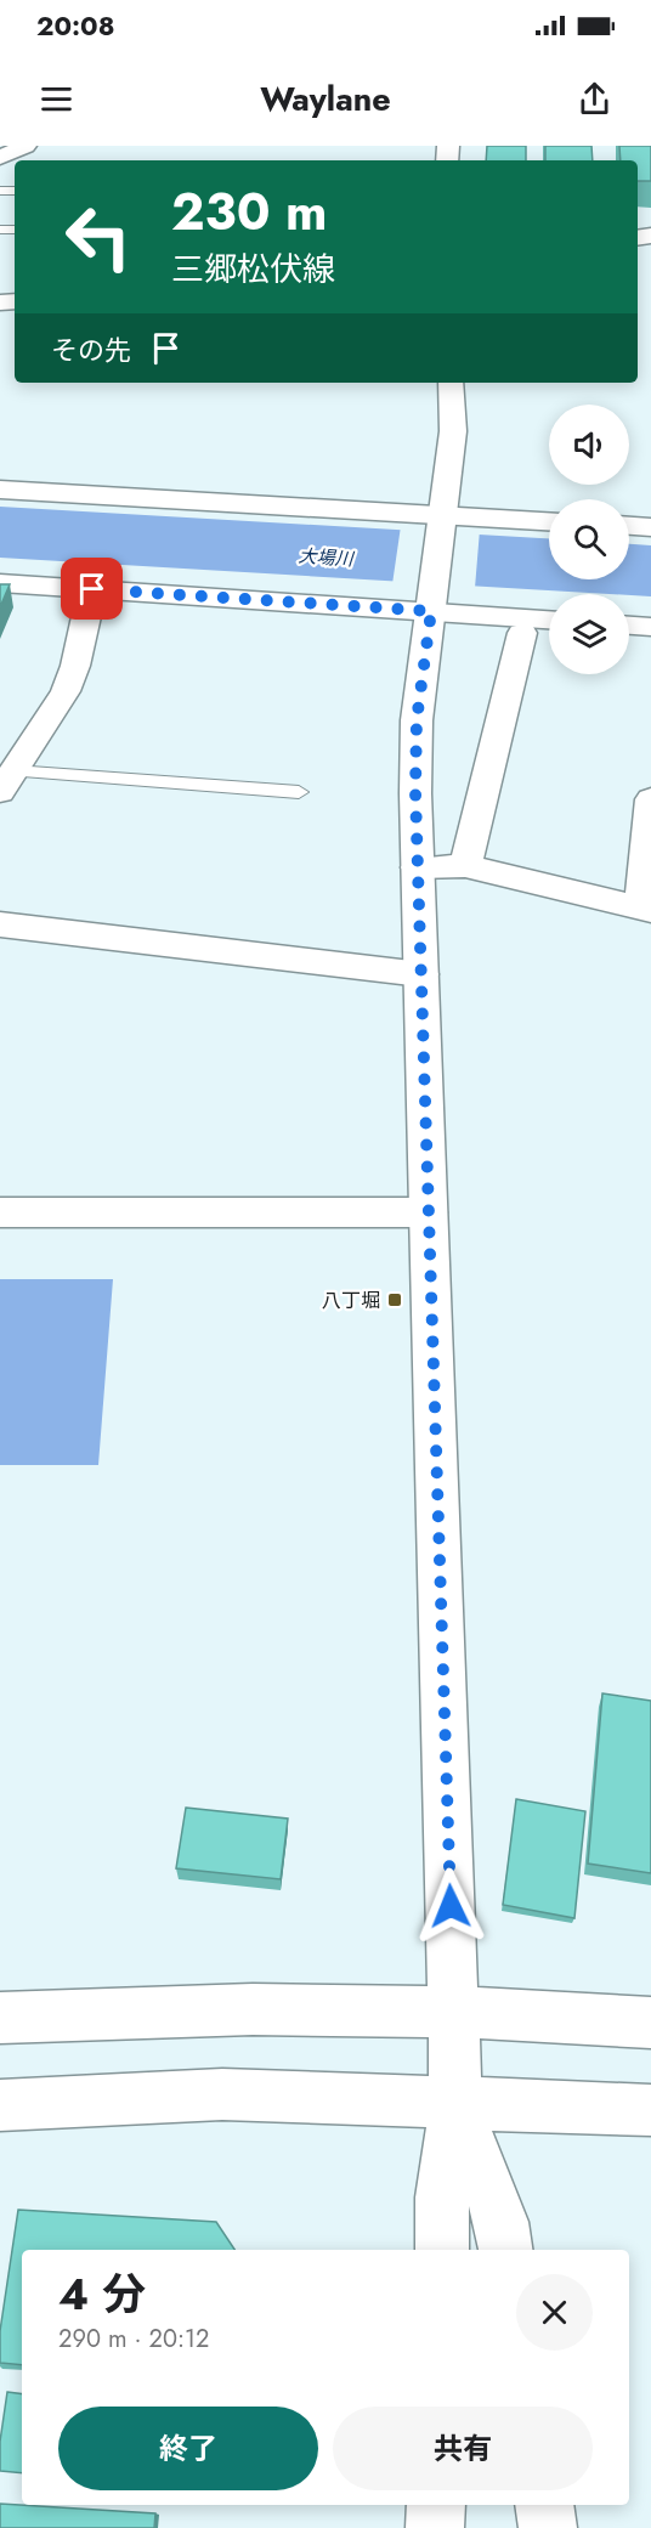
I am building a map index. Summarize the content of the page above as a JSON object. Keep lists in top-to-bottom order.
{
  "water": ["大場川"],
  "places": {
    "transit": ["八丁堀"]
  },
  "page": {
    "status": "20:08",
    "header": "Waylane",
    "turn": ["230 m", "三郷松伏線"],
    "then": "その先",
    "heading": ["4 分", "290 m · 20:12"],
    "buttons": ["終了", "共有"]
  }
}
